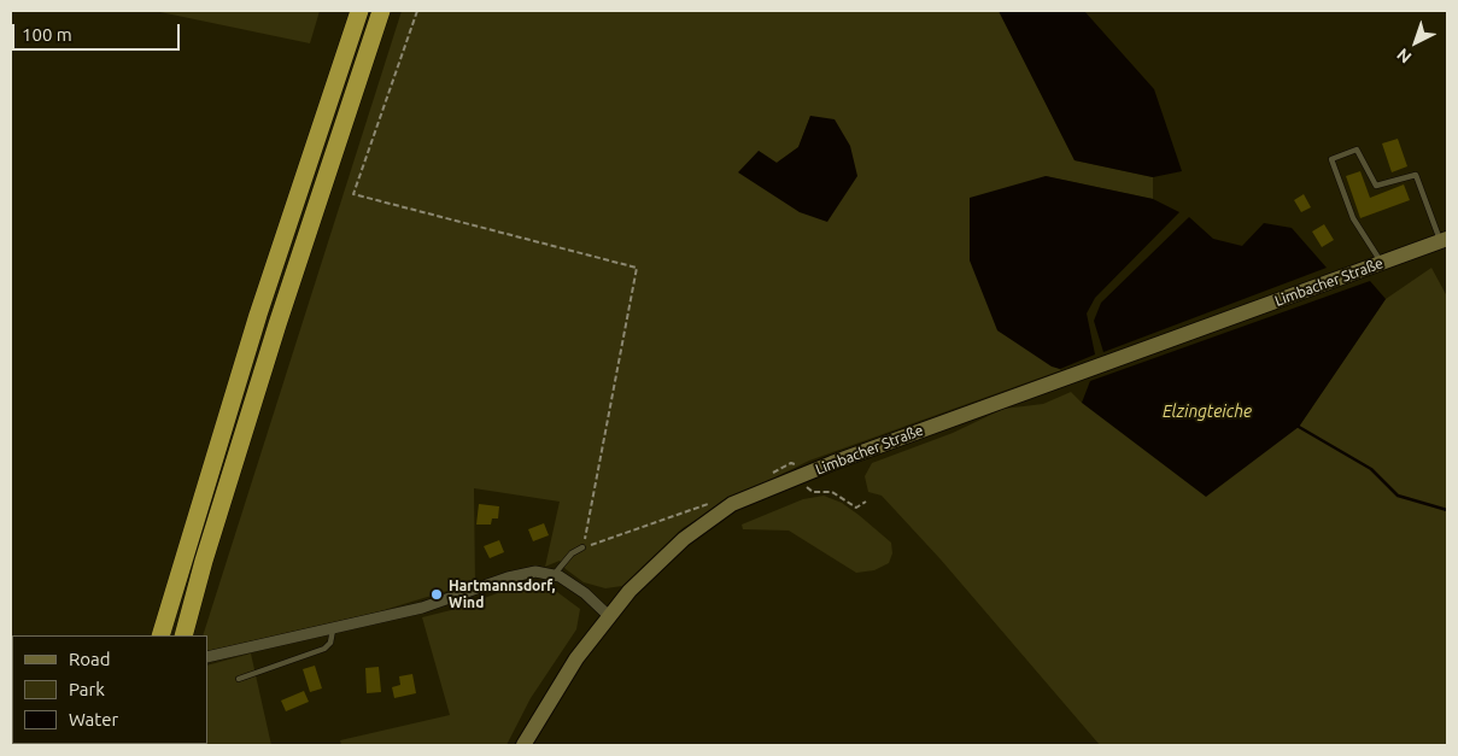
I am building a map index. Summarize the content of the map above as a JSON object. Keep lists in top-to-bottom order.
{
  "streets": {
    "main road": ["Limbacher Straße"]
  },
  "water": ["Elzingteiche"],
  "places": ["Hartmannsdorf, Wind"],
  "legend": ["Road", "Park", "Water"],
  "scale_bar": "100 m",
  "north": "bottom left"
}
